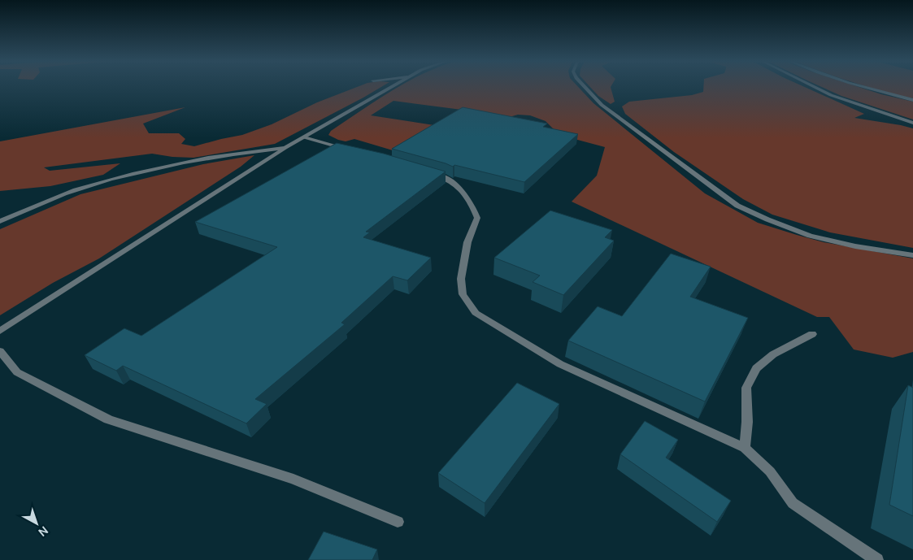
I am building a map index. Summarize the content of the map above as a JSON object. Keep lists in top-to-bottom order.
{
  "north": "bottom right"
}
